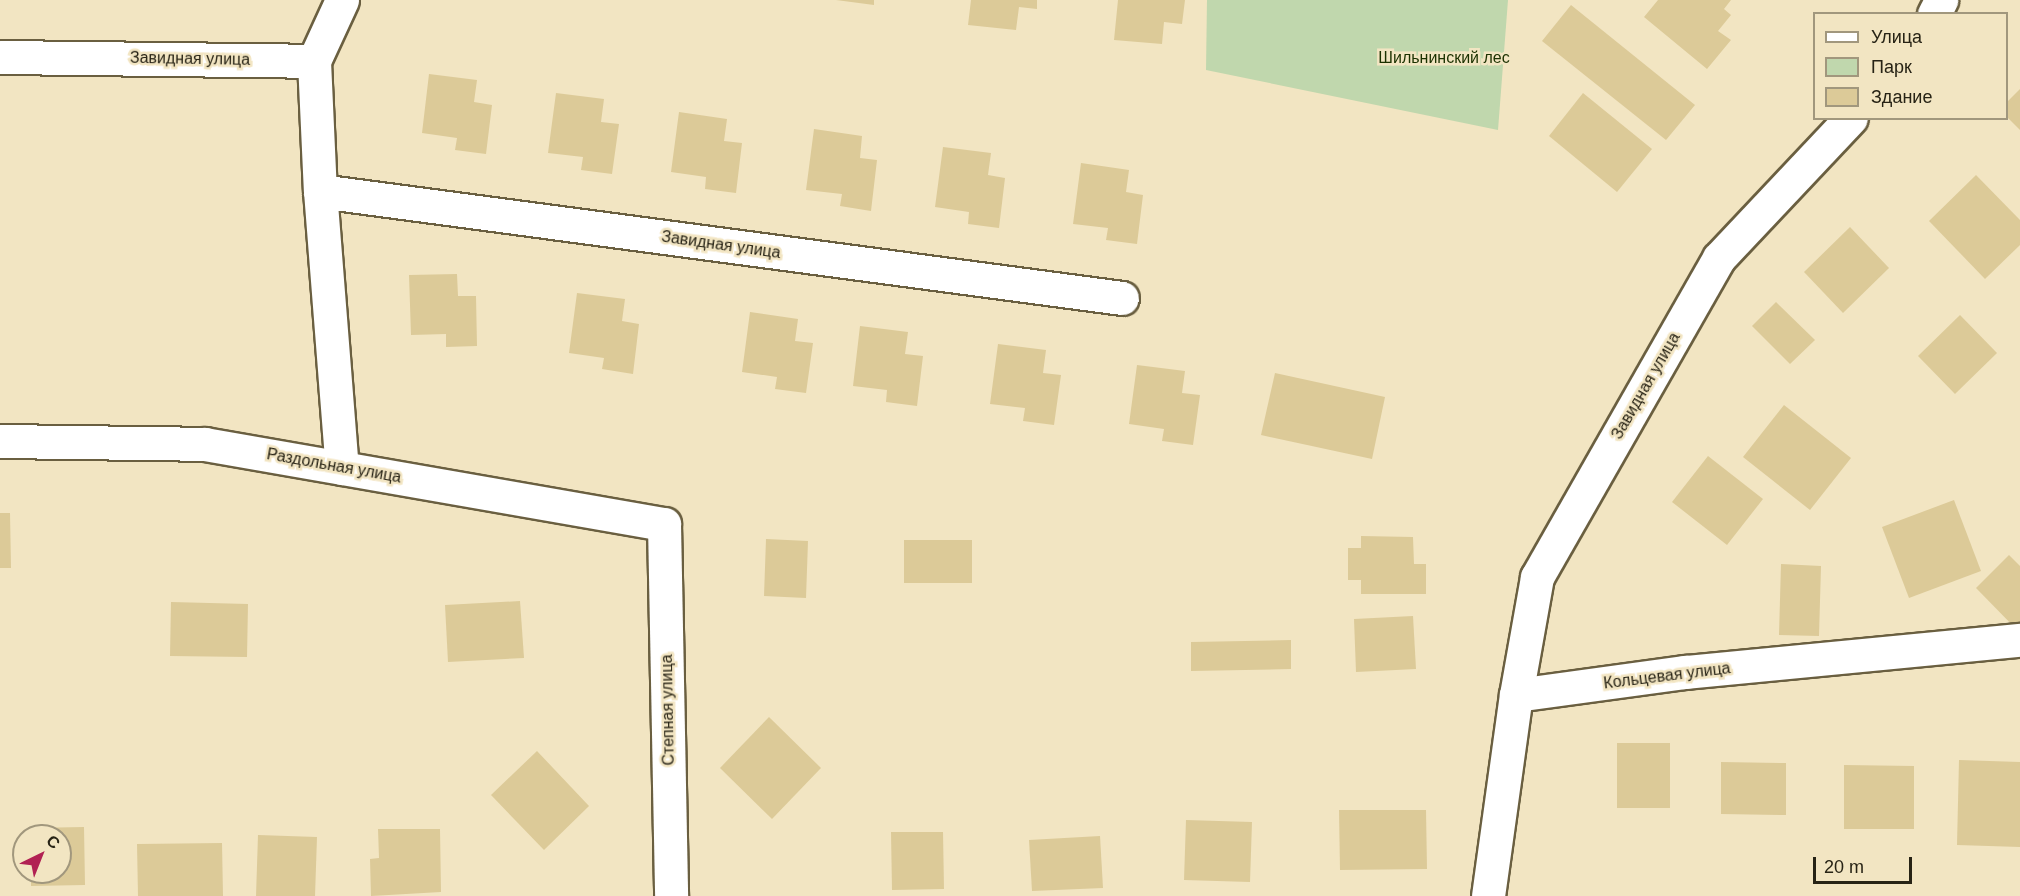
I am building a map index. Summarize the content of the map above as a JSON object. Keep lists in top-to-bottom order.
{
  "streets": {
    "street": [
      "Завидная улица",
      "Раздольная улица",
      "Кольцевая улица",
      "Степная улица"
    ]
  },
  "crossings": [
    ["Завидная улица", "Кольцевая улица"],
    ["Раздольная улица", "Степная улица"]
  ],
  "parks": ["Шильнинский лес"],
  "legend": ["Улица", "Парк", "Здание"],
  "scale_bar": "20 m",
  "north": "top right"
}
